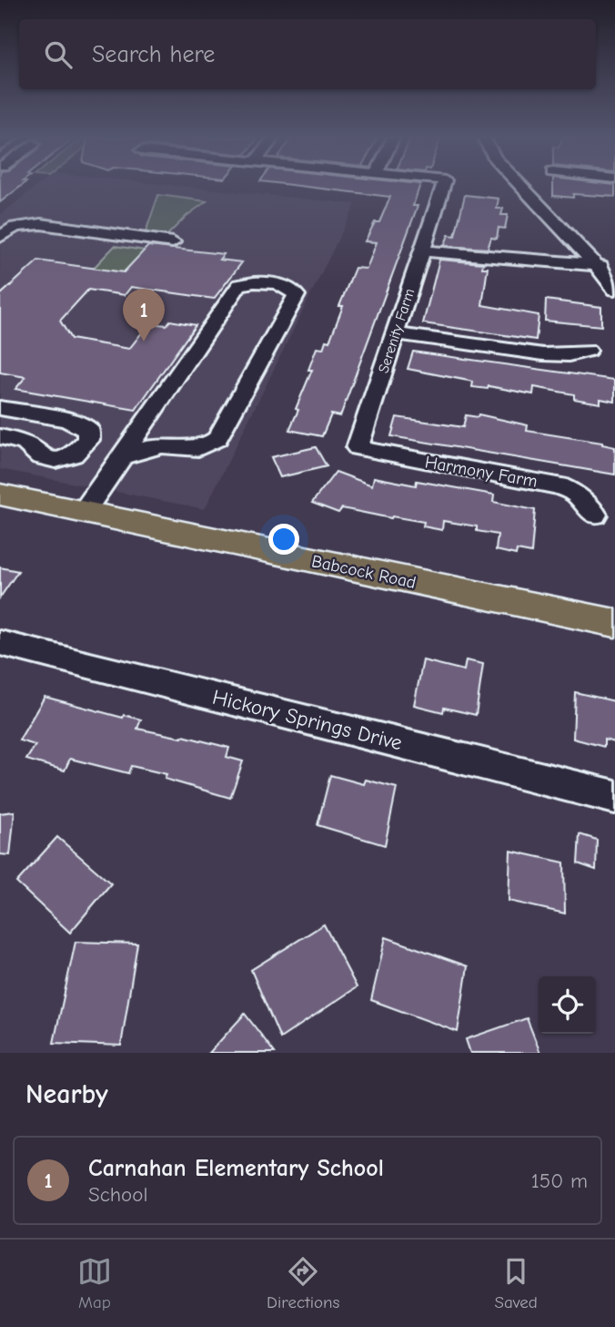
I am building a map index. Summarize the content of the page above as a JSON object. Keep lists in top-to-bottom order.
{
  "streets": {
    "main road": ["Babcock Road"],
    "street": ["Serenity Farm", "Harmony Farm", "Hickory Springs Drive"]
  },
  "crossings": [
    ["Serenity Farm", "Harmony Farm"]
  ],
  "page": {
    "search": "Search here",
    "pins": "1",
    "heading": "Nearby",
    "list": [
      {
        "mark": "1",
        "name": "Carnahan Elementary School",
        "note": "School",
        "value": "150 m"
      }
    ],
    "nav": ["Map", "Directions", "Saved"]
  }
}
